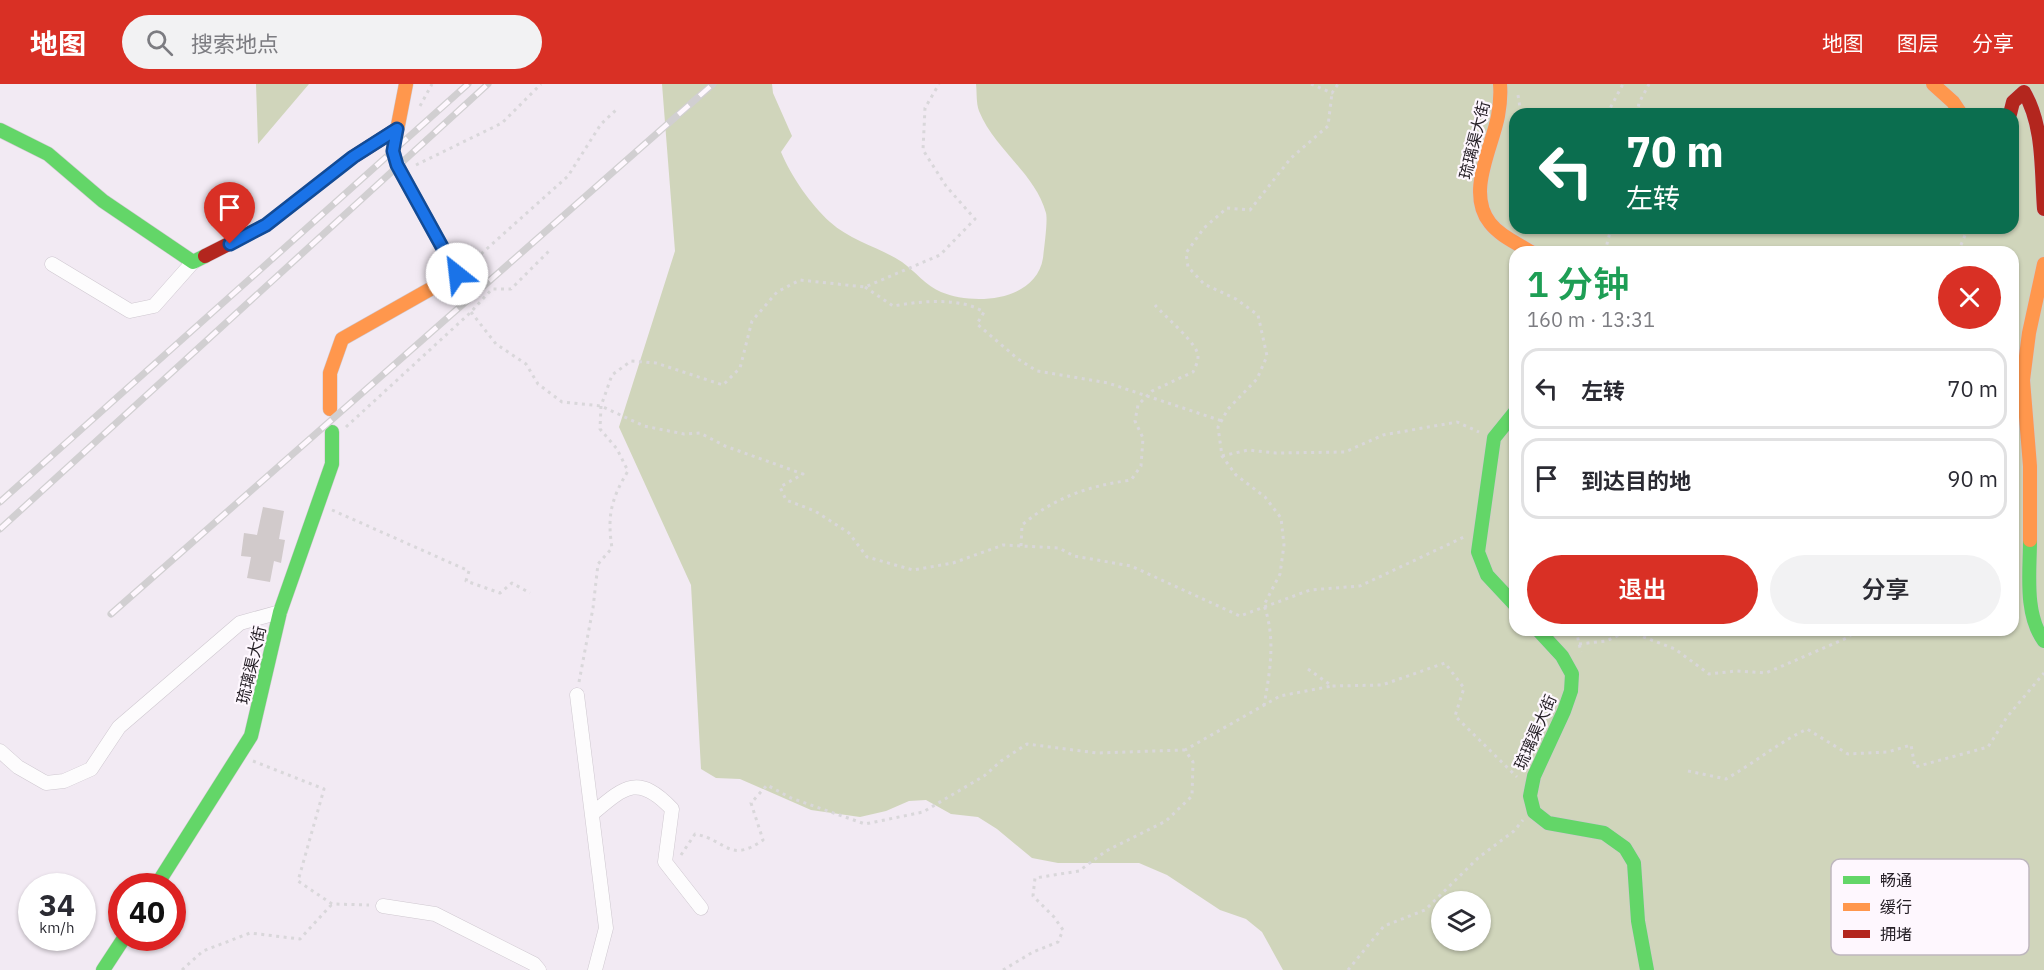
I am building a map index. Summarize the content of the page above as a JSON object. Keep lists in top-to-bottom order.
{
  "streets": {
    "street": ["琉璃渠大街"]
  },
  "legend": ["畅通", "缓行", "拥堵"],
  "page": {
    "header": "地图",
    "search": "搜索地点",
    "nav": ["地图", "图层", "分享"],
    "turn": ["70 m", "左转"],
    "heading": ["1 分钟", "160 m · 13:31"],
    "list": [
      {
        "name": "左转",
        "value": "70 m"
      },
      {
        "name": "到达目的地",
        "value": "90 m"
      }
    ],
    "buttons": ["退出", "分享"],
    "speed": "34 km/h",
    "limit": "40"
  }
}
